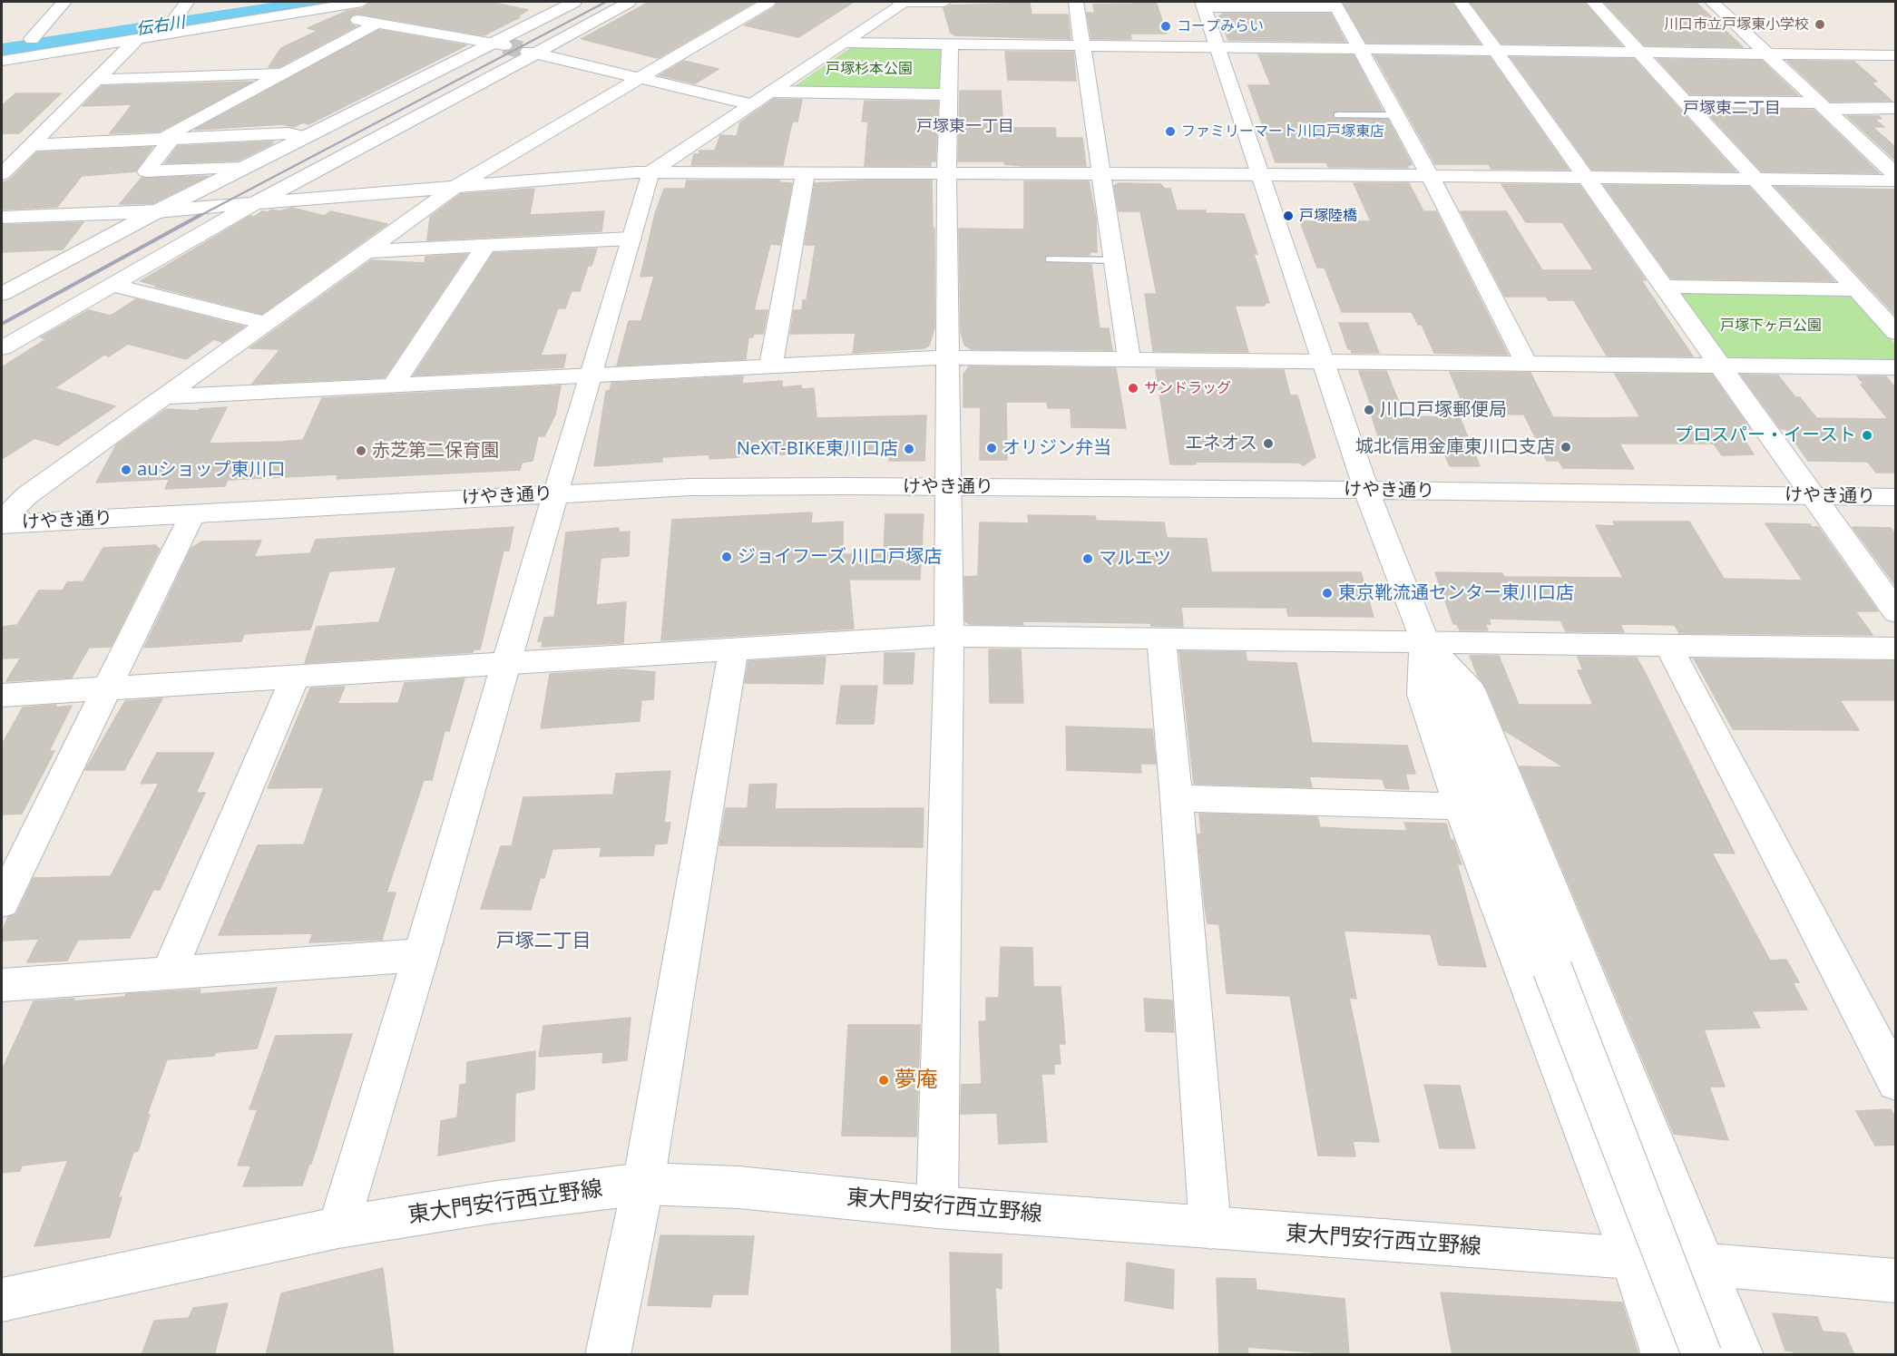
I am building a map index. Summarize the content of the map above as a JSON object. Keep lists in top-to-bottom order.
{
  "streets": {
    "street": ["けやき通り", "東大門安行西立野線"]
  },
  "districts": ["戸塚東二丁目", "戸塚東一丁目", "戸塚二丁目"],
  "water": ["伝右川"],
  "parks": ["戸塚杉本公園", "戸塚下ヶ戸公園"],
  "places": [
    "川口市立戸塚東小学校",
    "コープみらい",
    "ファミリーマート川口戸塚東店",
    "戸塚陸橋",
    "サンドラッグ",
    "川口戸塚郵便局",
    "プロスパー・イースト",
    "エネオス",
    "城北信用金庫東川口支店",
    "オリジン弁当",
    "NeXT-BIKE東川口店",
    "赤芝第二保育園",
    "auショップ東川口",
    "ジョイフーズ 川口戸塚店",
    "マルエツ",
    "東京靴流通センター東川口店",
    "夢庵"
  ]
}
